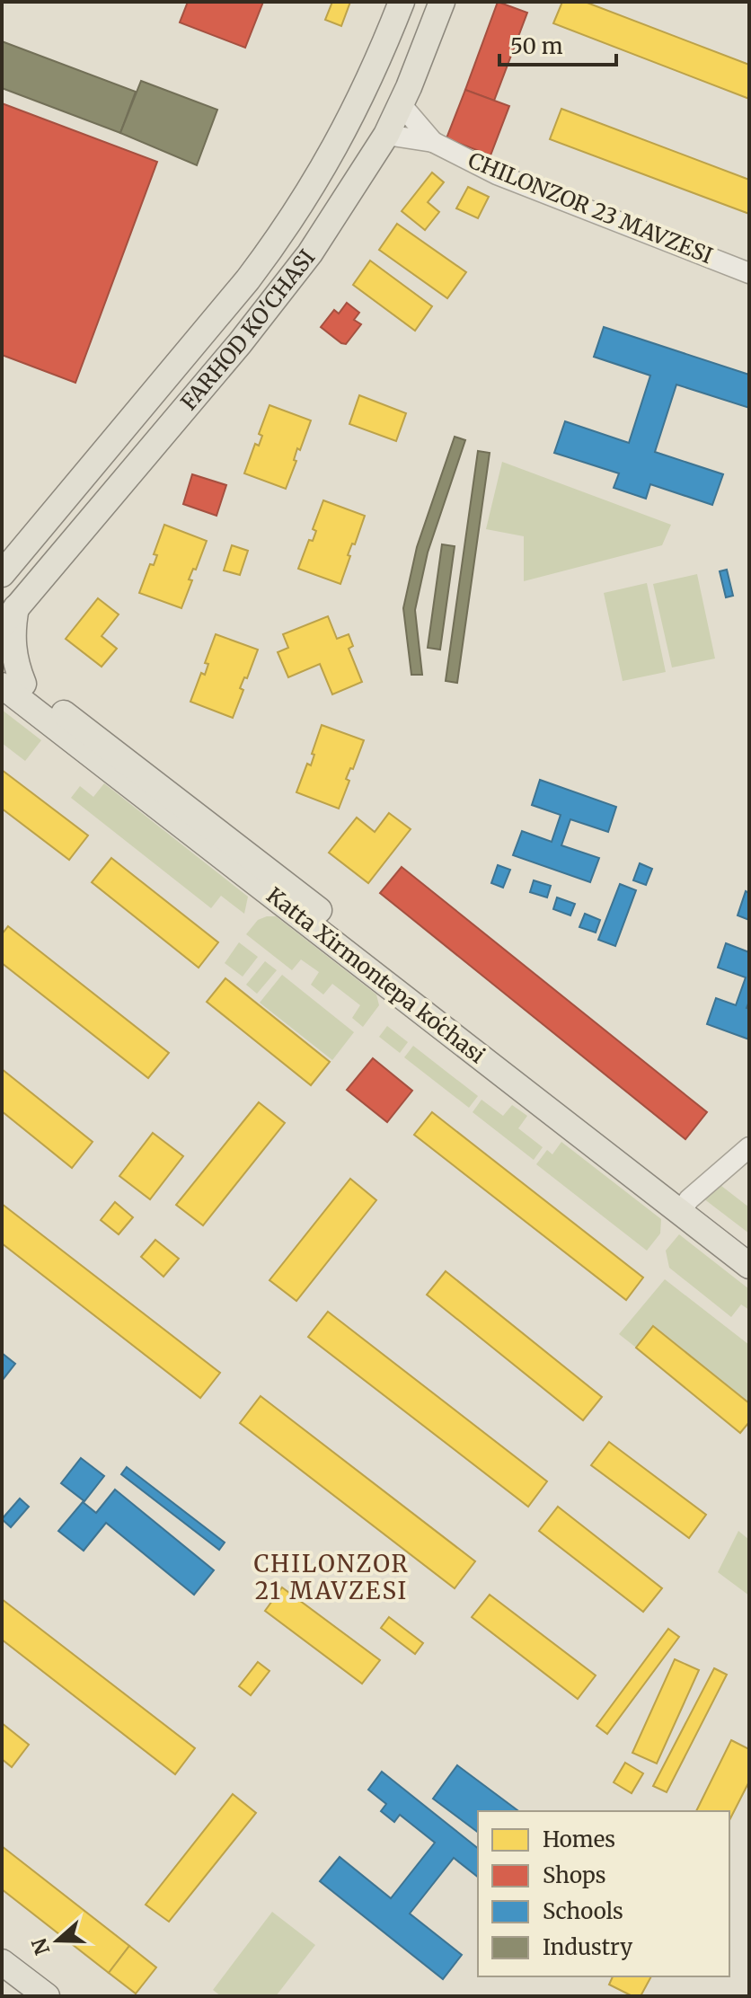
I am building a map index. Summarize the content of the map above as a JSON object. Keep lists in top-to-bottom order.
{
  "streets": {
    "main road": ["FARHOD KO'CHASI", "Katta Xirmontepa koʻchasi"],
    "street": ["CHILONZOR 23 MAVZESI"]
  },
  "crossings": [
    ["CHILONZOR 23 MAVZESI", "FARHOD KO'CHASI"]
  ],
  "districts": ["CHILONZOR 21 MAVZESI"],
  "legend": [
    "Homes",
    "Shops",
    "Schools",
    "Industry"
  ],
  "scale_bar": "50 m",
  "north": "left"
}
